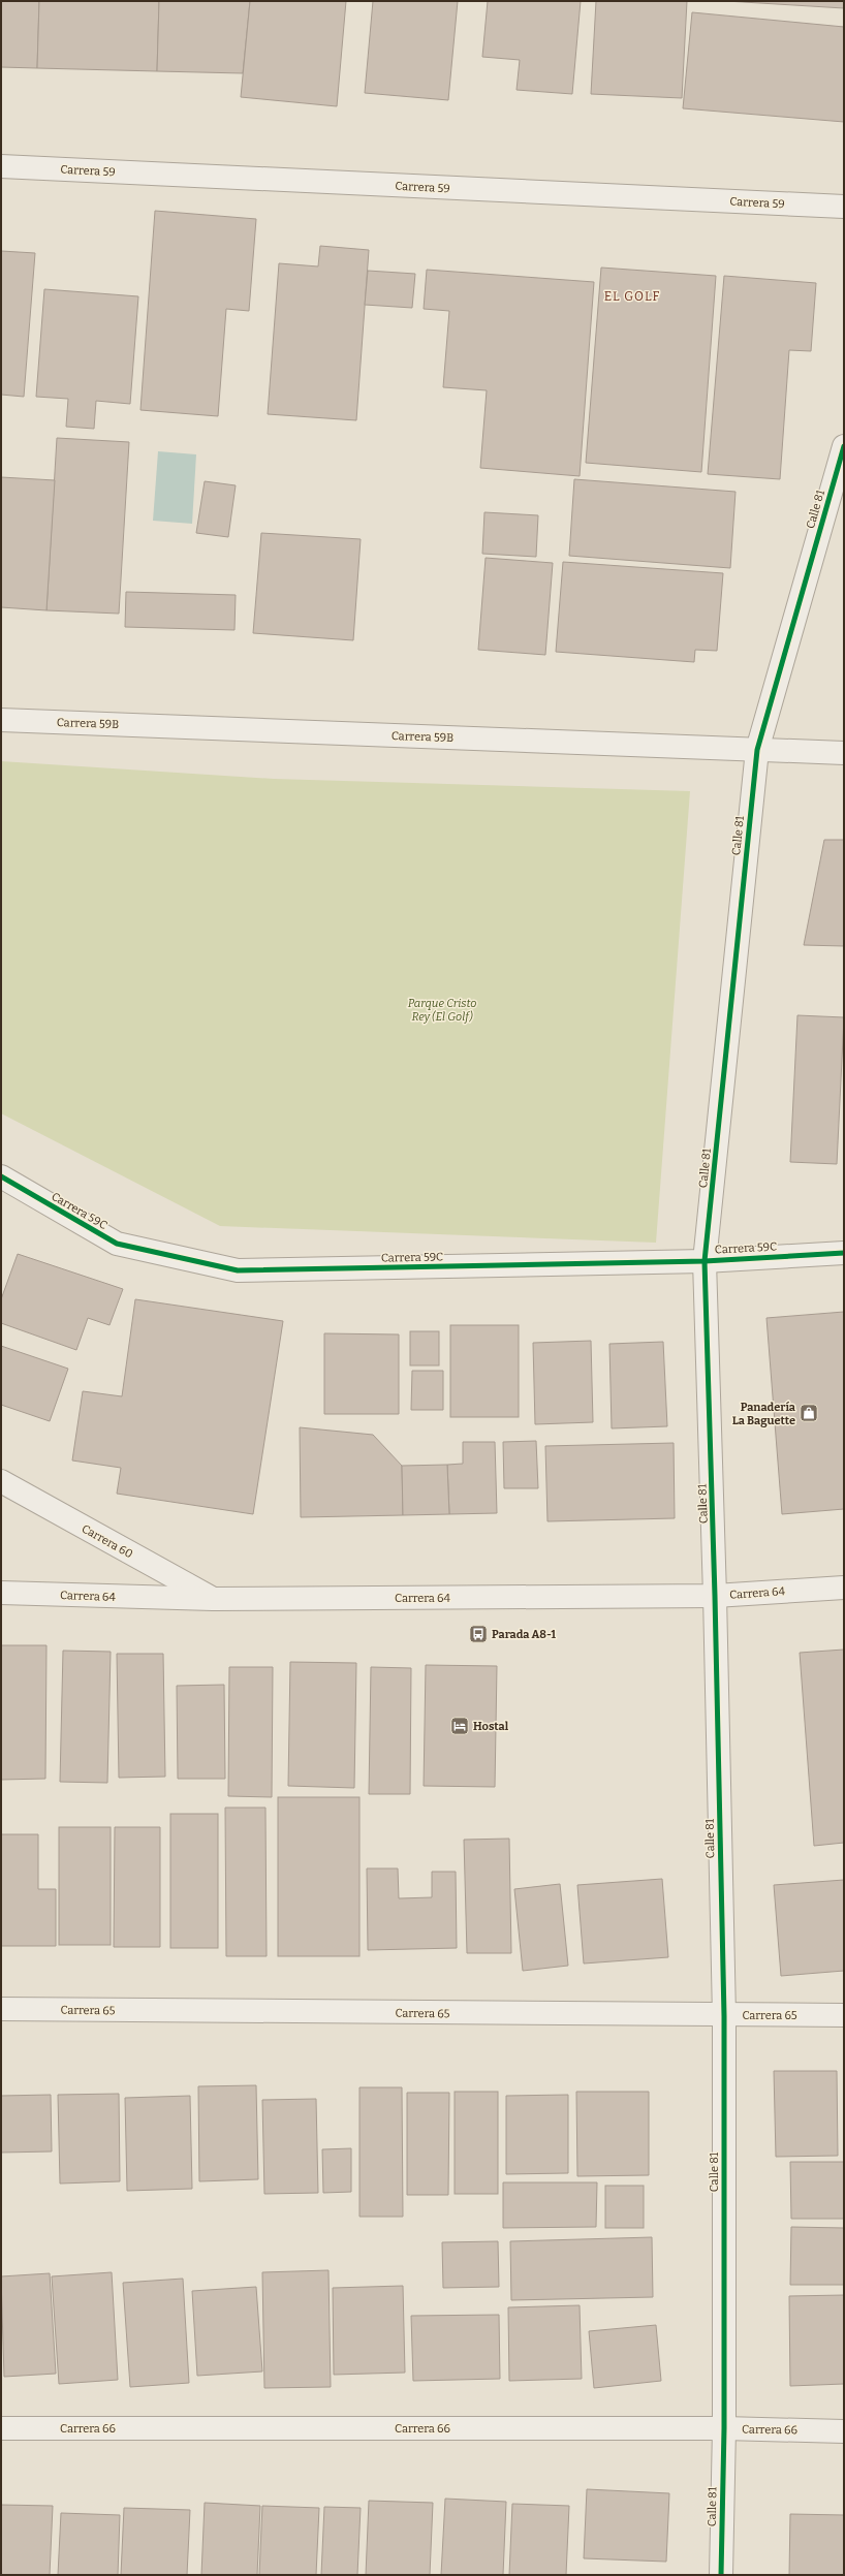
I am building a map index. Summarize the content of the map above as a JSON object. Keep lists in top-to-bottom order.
{
  "streets": {
    "street": [
      "Carrera 59",
      "Calle 81",
      "Carrera 59B",
      "Carrera 59C",
      "Carrera 60",
      "Carrera 64",
      "Carrera 65",
      "Carrera 66"
    ]
  },
  "crossings": [
    ["Calle 81", "Carrera 59B"],
    ["Calle 81", "Carrera 59C"],
    ["Calle 81", "Carrera 64"],
    ["Calle 81", "Carrera 65"],
    ["Calle 81", "Carrera 66"],
    ["Carrera 60", "Carrera 64"]
  ],
  "districts": ["EL GOLF"],
  "parks": ["Parque Cristo Rey (El Golf)"],
  "places": {
    "shop": ["Panadería La Baguette"],
    "bus stop": ["Parada A8-1"],
    "hotel": ["Hostal"]
  }
}
